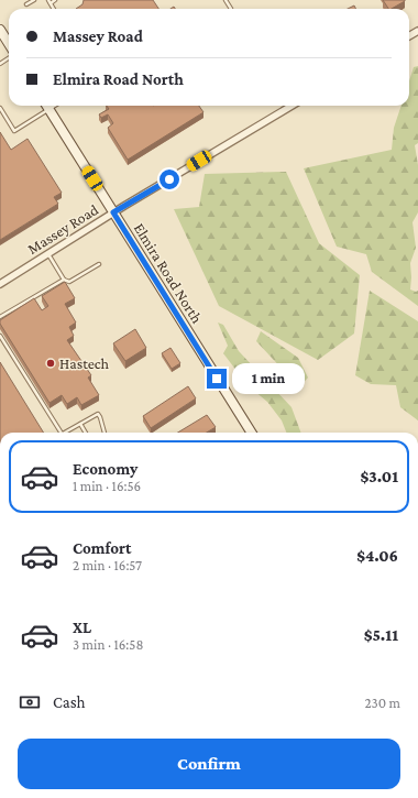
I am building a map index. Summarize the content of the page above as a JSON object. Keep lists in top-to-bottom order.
{
  "streets": {
    "main road": ["Elmira Road North"],
    "street": ["Massey Road"]
  },
  "crossings": [
    ["Massey Road", "Elmira Road North"]
  ],
  "places": ["Hastech"],
  "page": {
    "banner": ["Massey Road", "Elmira Road North"],
    "bubble": "1 min",
    "list": [
      {
        "name": "Economy",
        "note": "1 min · 16:56",
        "value": "$3.01"
      },
      {
        "name": "Comfort",
        "note": "2 min · 16:57",
        "value": "$4.06"
      },
      {
        "name": "XL",
        "note": "3 min · 16:58",
        "value": "$5.11"
      }
    ],
    "pay": ["Cash", "230 m"],
    "buttons": "Confirm"
  }
}
